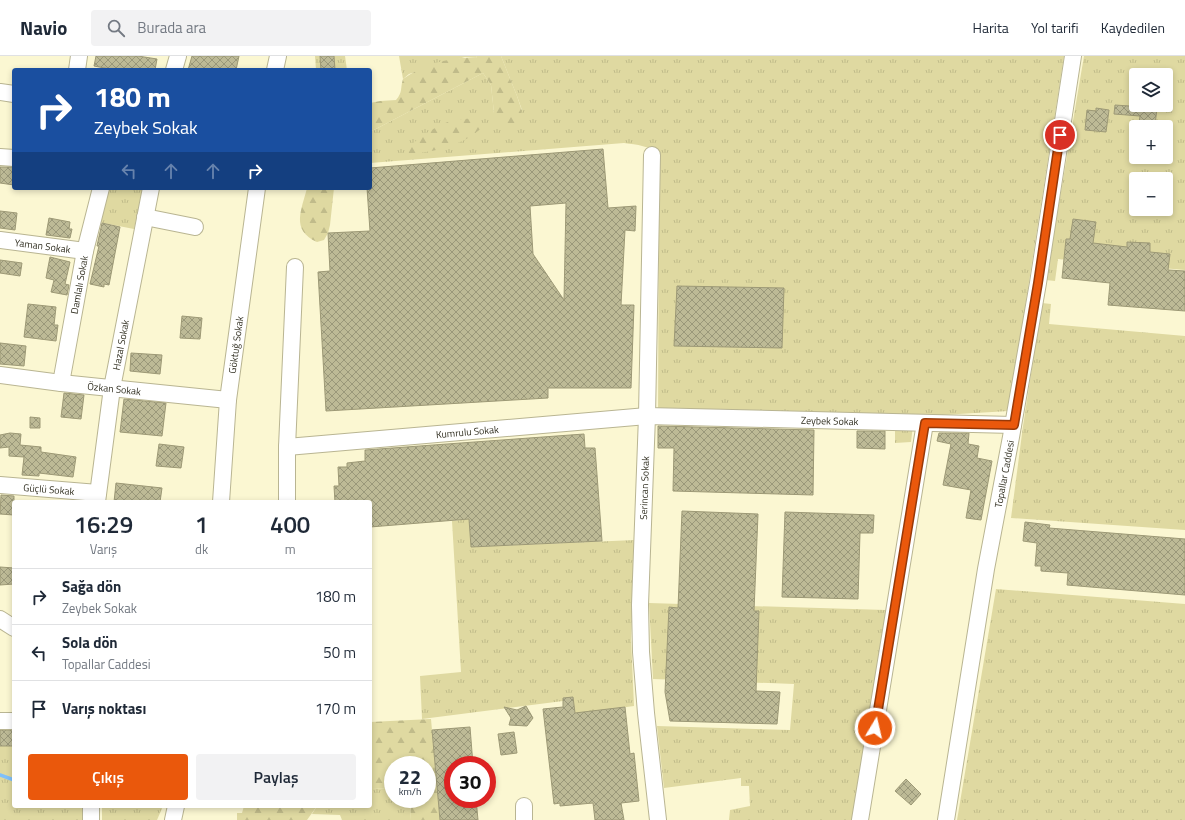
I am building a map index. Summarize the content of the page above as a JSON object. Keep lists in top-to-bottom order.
{
  "streets": {
    "street": [
      "Yaman Sokak",
      "Damlalı Sokak",
      "Hazal Sokak",
      "Göktuğ Sokak",
      "Özkan Sokak",
      "Zeybek Sokak",
      "Kumrulu Sokak",
      "Topallar Caddesi",
      "Serincan Sokak",
      "Güçlü Sokak"
    ]
  },
  "crossings": [
    ["Yaman Sokak", "Damlalı Sokak"],
    ["Damlalı Sokak", "Özkan Sokak"],
    ["Hazal Sokak", "Özkan Sokak"],
    ["Hazal Sokak", "Güçlü Sokak"],
    ["Göktuğ Sokak", "Özkan Sokak"],
    ["Zeybek Sokak", "Kumrulu Sokak"],
    ["Zeybek Sokak", "Topallar Caddesi"],
    ["Zeybek Sokak", "Serincan Sokak"],
    ["Kumrulu Sokak", "Serincan Sokak"]
  ],
  "page": {
    "header": "Navio",
    "search": "Burada ara",
    "nav": ["Harita", "Yol tarifi", "Kaydedilen"],
    "map_buttons": ["+", "−"],
    "turn": ["180 m", "Zeybek Sokak"],
    "eta": [
      "16:29",
      "Varış",
      "1",
      "dk",
      "400",
      "m"
    ],
    "list": [
      {
        "name": "Sağa dön",
        "note": "Zeybek Sokak",
        "value": "180 m"
      },
      {
        "name": "Sola dön",
        "note": "Topallar Caddesi",
        "value": "50 m"
      },
      {
        "name": "Varış noktası",
        "value": "170 m"
      }
    ],
    "buttons": ["Çıkış", "Paylaş"],
    "speed": "22 km/h",
    "limit": "30"
  }
}
